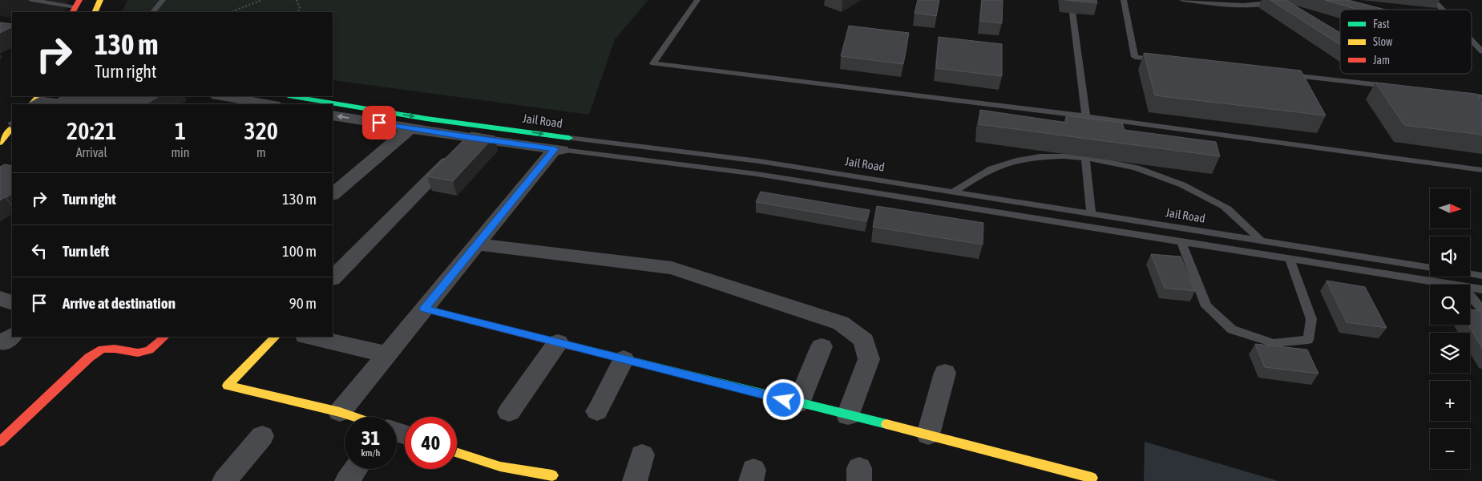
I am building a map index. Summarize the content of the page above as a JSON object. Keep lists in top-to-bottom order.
{
  "streets": {
    "street": ["Jail Road"]
  },
  "legend": ["Fast", "Slow", "Jam"],
  "north": "right",
  "page": {
    "turn": ["130 m", "Turn right"],
    "eta": [
      "20:21",
      "Arrival",
      "1",
      "min",
      "320",
      "m"
    ],
    "list": [
      {
        "name": "Turn right",
        "value": "130 m"
      },
      {
        "name": "Turn left",
        "value": "100 m"
      },
      {
        "name": "Arrive at destination",
        "value": "90 m"
      }
    ],
    "map_buttons": ["+", "−"],
    "speed": "31 km/h",
    "limit": "40"
  }
}
